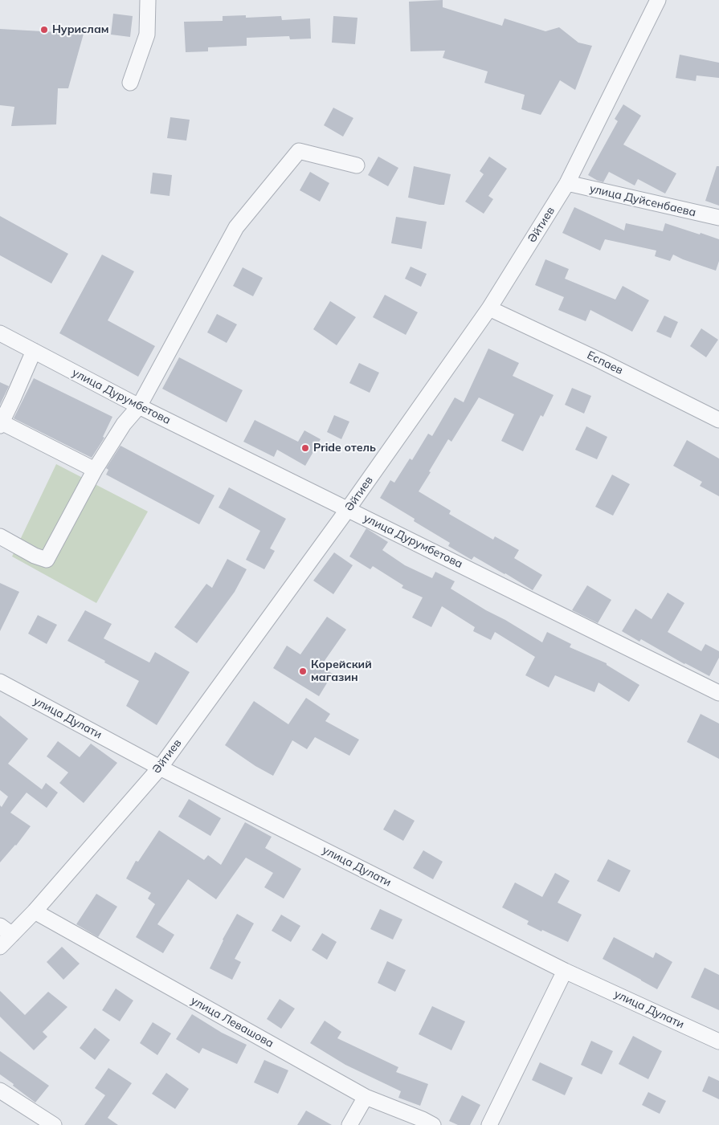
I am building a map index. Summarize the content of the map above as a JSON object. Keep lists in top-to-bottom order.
{
  "streets": {
    "street": [
      "улица Дуйсенбаева",
      "Әйтиев",
      "Еспаев",
      "улица Дурумбетова",
      "улица Дулати",
      "улица Левашова"
    ]
  },
  "crossings": [
    ["улица Дуйсенбаева", "Әйтиев"],
    ["Әйтиев", "Еспаев"],
    ["Әйтиев", "улица Дурумбетова"],
    ["Әйтиев", "улица Дулати"],
    ["Әйтиев", "улица Левашова"]
  ],
  "places": ["Нурислам", "Pride отель", "Корейский магазин"]
}
